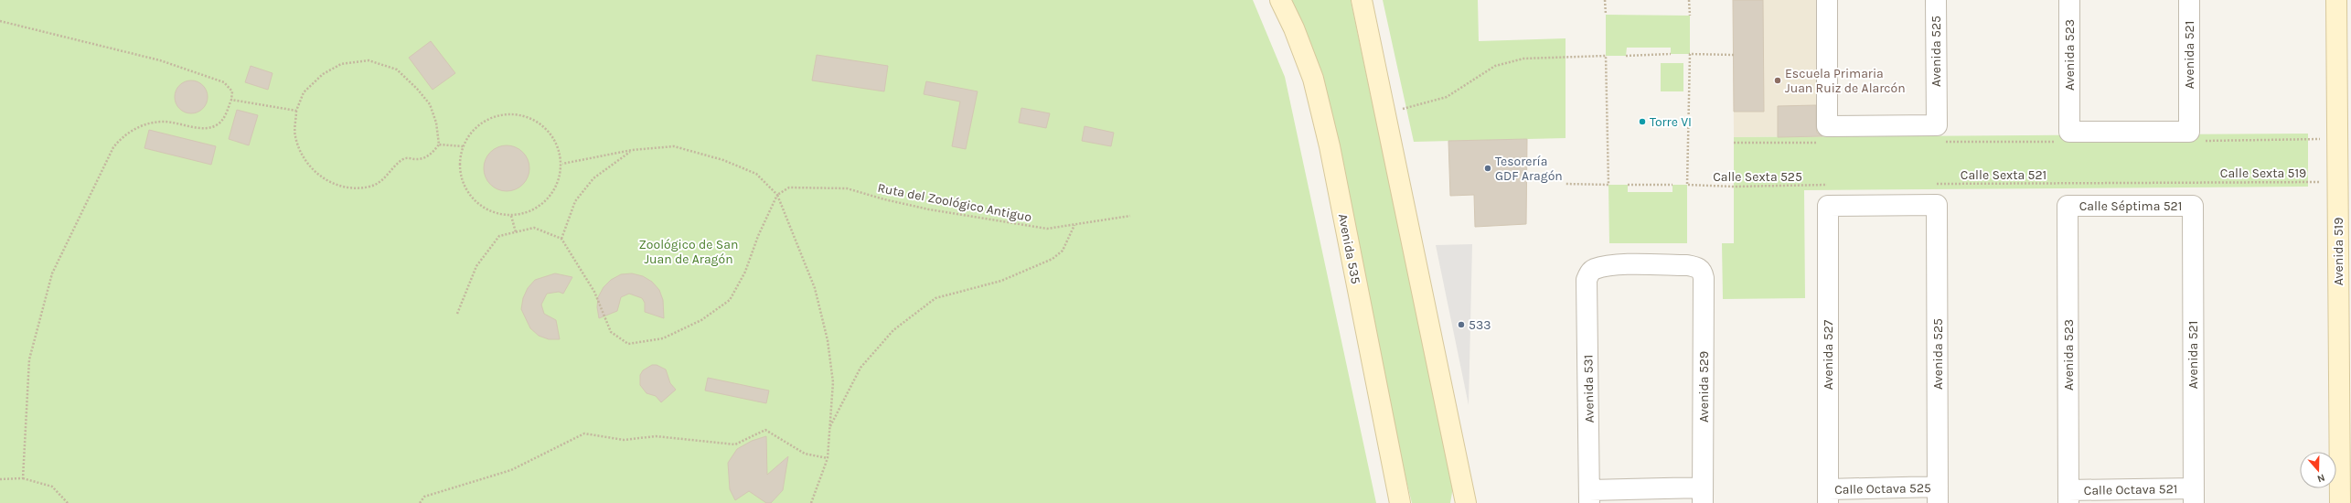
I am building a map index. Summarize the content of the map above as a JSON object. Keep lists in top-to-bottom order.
{
  "streets": {
    "street": [
      "Avenida 525",
      "Avenida 523",
      "Avenida 521",
      "Calle Séptima 521",
      "Avenida 535",
      "Avenida 519",
      "Avenida 527",
      "Avenida 529",
      "Avenida 531",
      "Calle Octava 525",
      "Calle Octava 521"
    ],
    "path": [
      "Calle Sexta 519",
      "Calle Sexta 521",
      "Calle Sexta 525",
      "Ruta del Zoológico Antiguo"
    ]
  },
  "crossings": [
    ["Avenida 525", "Avenida 527"],
    ["Avenida 525", "Calle Octava 525"],
    ["Avenida 523", "Calle Séptima 521"],
    ["Avenida 523", "Calle Octava 521"],
    ["Avenida 521", "Calle Séptima 521"],
    ["Avenida 521", "Calle Octava 521"],
    ["Calle Sexta 519", "Calle Sexta 521"],
    ["Calle Sexta 519", "Avenida 519"],
    ["Avenida 527", "Calle Octava 525"],
    ["Avenida 529", "Avenida 531"]
  ],
  "parks": ["Zoológico de San Juan de Aragón"],
  "places": [
    "Escuela Primaria Juan Ruiz de Alarcón",
    "Torre VI",
    "Tesorería GDF Aragón",
    "533"
  ],
  "north": "bottom"
}
